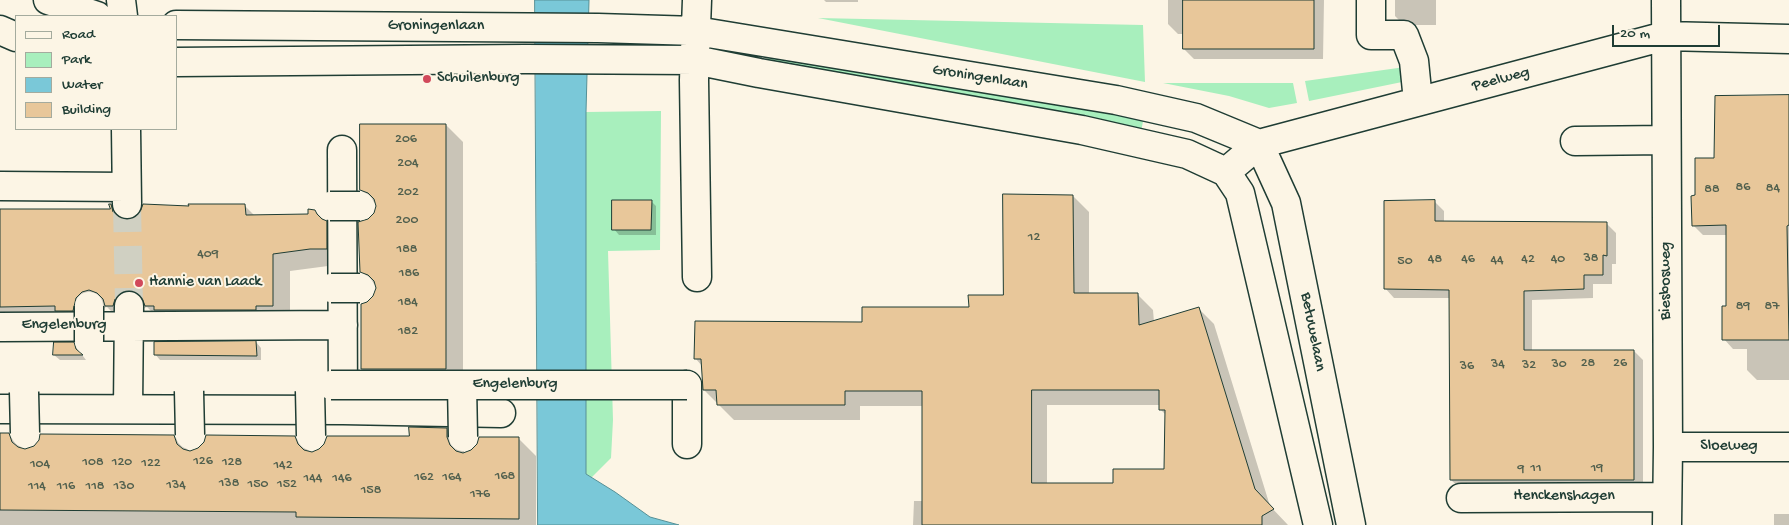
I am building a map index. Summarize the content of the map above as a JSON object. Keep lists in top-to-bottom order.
{
  "streets": {
    "street": [
      "Groningenlaan",
      "Peelweg",
      "Biesbosweg",
      "Engelenburg",
      "Betuwelaan",
      "Sloeweg",
      "Henckenshagen"
    ]
  },
  "crossings": [
    ["Groningenlaan", "Peelweg"],
    ["Groningenlaan", "Betuwelaan"],
    ["Peelweg", "Biesbosweg"],
    ["Peelweg", "Betuwelaan"],
    ["Biesbosweg", "Sloeweg"],
    ["Biesbosweg", "Henckenshagen"]
  ],
  "places": ["Schuilenburg", "Hannie van Laack"],
  "house_numbers": [
    "206",
    "204",
    "86",
    "84",
    "88",
    "202",
    "200",
    "12",
    "188",
    "409",
    "38",
    "48",
    "46",
    "42",
    "40",
    "44",
    "50",
    "186",
    "184",
    "89",
    "87",
    "182",
    "28",
    "26",
    "34",
    "30",
    "32",
    "36",
    "126",
    "108",
    "120",
    "128",
    "122",
    "104",
    "142",
    "11",
    "19",
    "9",
    "168",
    "162",
    "164",
    "144",
    "146",
    "138",
    "150",
    "152",
    "134",
    "114",
    "116",
    "118",
    "130",
    "158",
    "176"
  ],
  "legend": [
    "Road",
    "Park",
    "Water",
    "Building"
  ],
  "scale_bar": "20 m"
}
